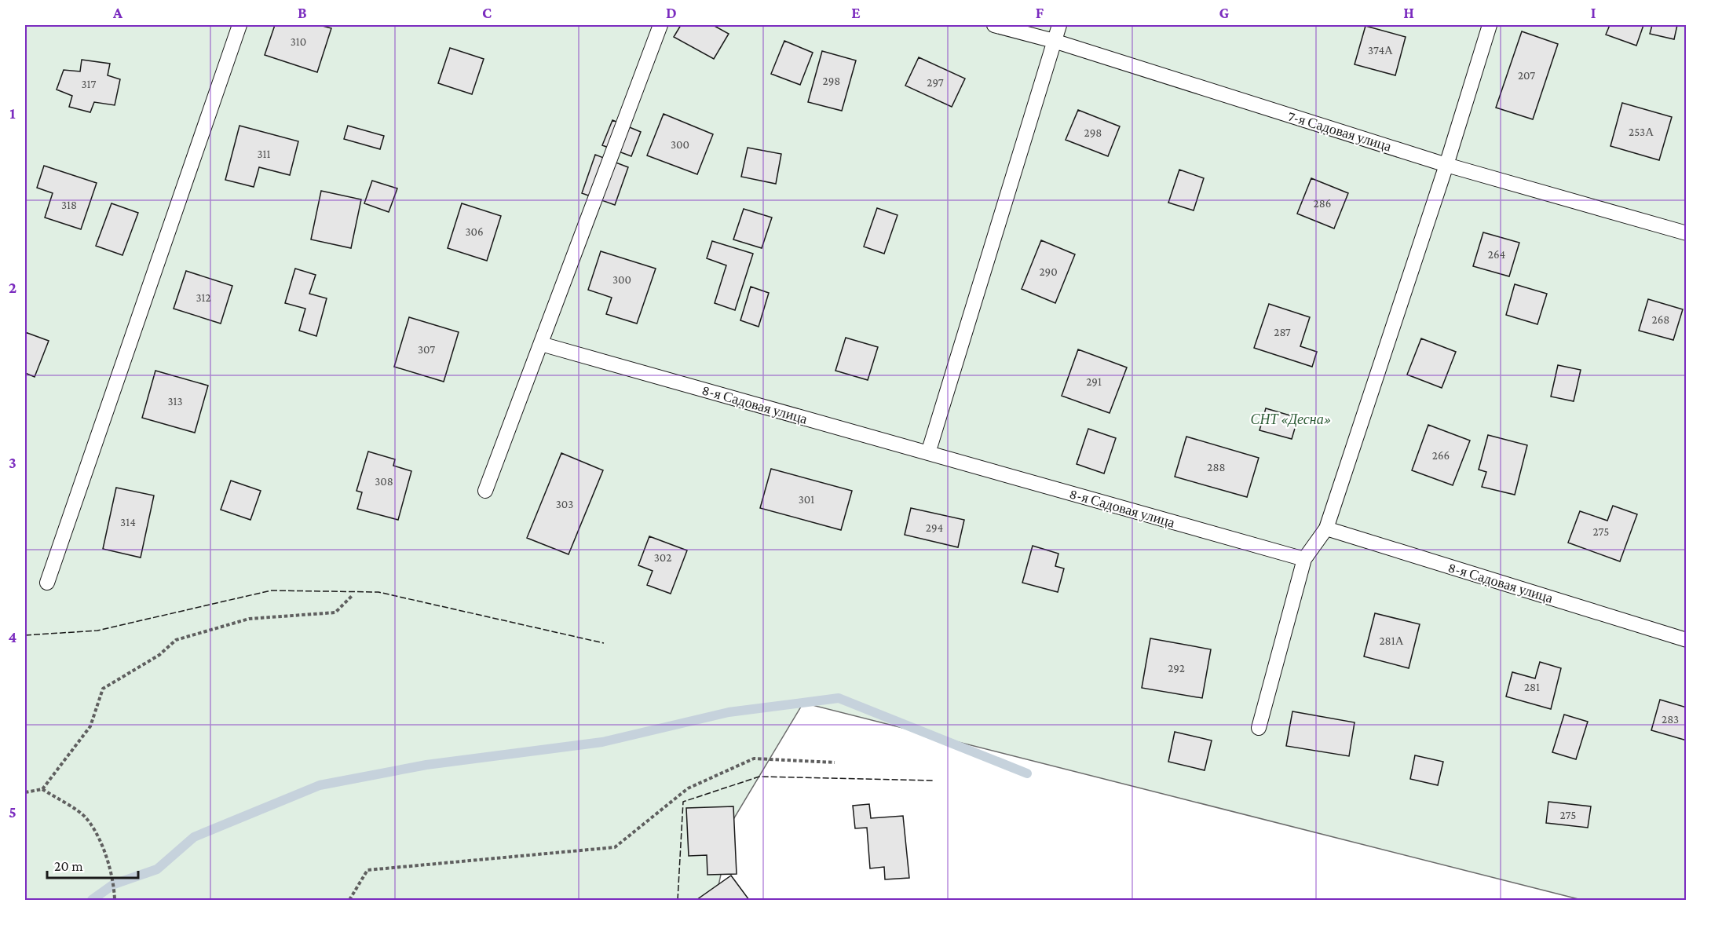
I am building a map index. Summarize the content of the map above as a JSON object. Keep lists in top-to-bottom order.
{
  "streets": {
    "lane": ["7-я Садовая улица", "8-я Садовая улица"]
  },
  "parks": ["СНТ «Десна»"],
  "house_numbers": [
    "310",
    "374А",
    "207",
    "298",
    "297",
    "317",
    "253А",
    "298",
    "300",
    "311",
    "286",
    "318",
    "306",
    "264",
    "290",
    "300",
    "312",
    "268",
    "287",
    "307",
    "291",
    "313",
    "266",
    "288",
    "308",
    "301",
    "303",
    "314",
    "294",
    "275",
    "302",
    "281А",
    "292",
    "281",
    "283",
    "275"
  ],
  "scale_bar": "20 m",
  "grid": {
    "columns": [
      "A",
      "B",
      "C",
      "D",
      "E",
      "F",
      "G",
      "H",
      "I"
    ],
    "rows": [
      "1",
      "2",
      "3",
      "4",
      "5"
    ]
  }
}
